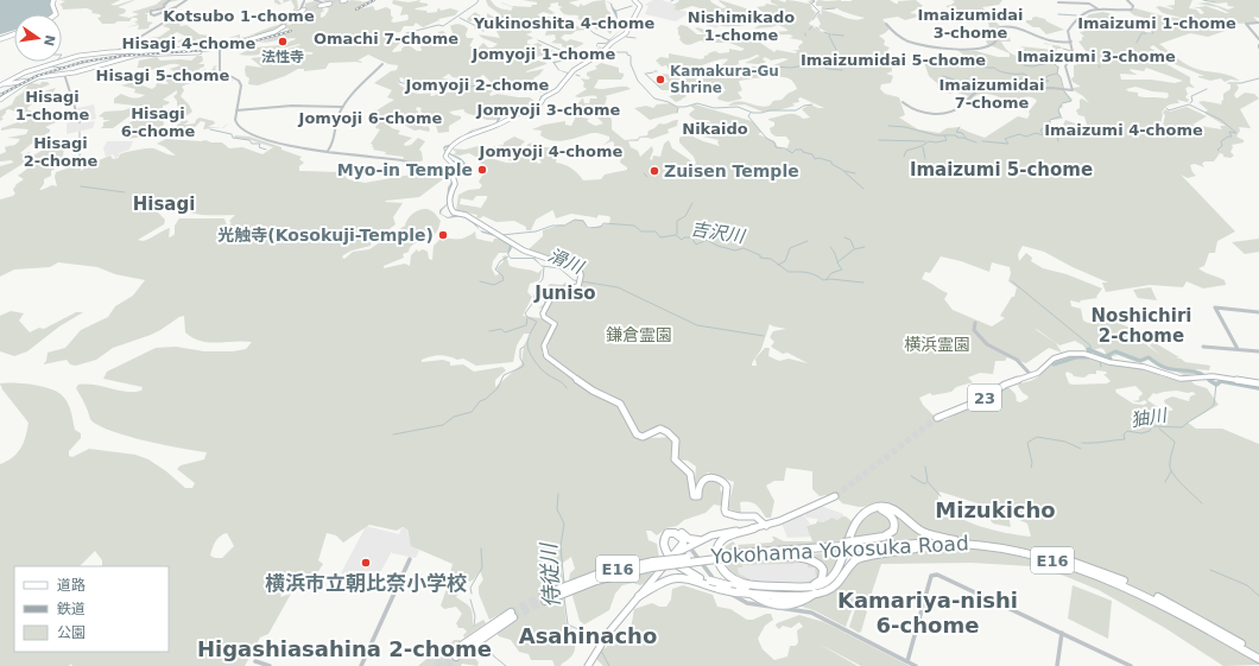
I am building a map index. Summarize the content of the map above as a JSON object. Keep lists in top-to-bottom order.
{
  "streets": {
    "highway": ["Yokohama Yokosuka Road", "E16"],
    "main road": ["23"]
  },
  "districts": [
    "Imaizumidai 3-chome",
    "Kotsubo 1-chome",
    "Nishimikado 1-chome",
    "Yukinoshita 4-chome",
    "Imaizumi 1-chome",
    "Omachi 7-chome",
    "Hisagi 4-chome",
    "Jomyoji 1-chome",
    "Imaizumi 3-chome",
    "Imaizumidai 5-chome",
    "Hisagi 5-chome",
    "Jomyoji 2-chome",
    "Imaizumidai 7-chome",
    "Hisagi 1-chome",
    "Jomyoji 3-chome",
    "Hisagi 6-chome",
    "Jomyoji 6-chome",
    "Nikaido",
    "Imaizumi 4-chome",
    "Hisagi 2-chome",
    "Jomyoji 4-chome",
    "Imaizumi 5-chome",
    "Hisagi",
    "Juniso",
    "Noshichiri 2-chome",
    "Mizukicho",
    "Kamariya-nishi 6-chome",
    "Asahinacho",
    "Higashiasahina 2-chome"
  ],
  "water": [
    "吉沢川",
    "滑川",
    "㹨川",
    "侍従川"
  ],
  "parks": ["鎌倉霊園", "横浜霊園"],
  "places": [
    "法性寺",
    "Kamakura-Gu Shrine",
    "Myo-in Temple",
    "Zuisen Temple",
    "光触寺(Kosokuji-Temple)",
    "横浜市立朝比奈小学校"
  ],
  "legend": ["道路", "鉄道", "公園"],
  "north": "right"
}
